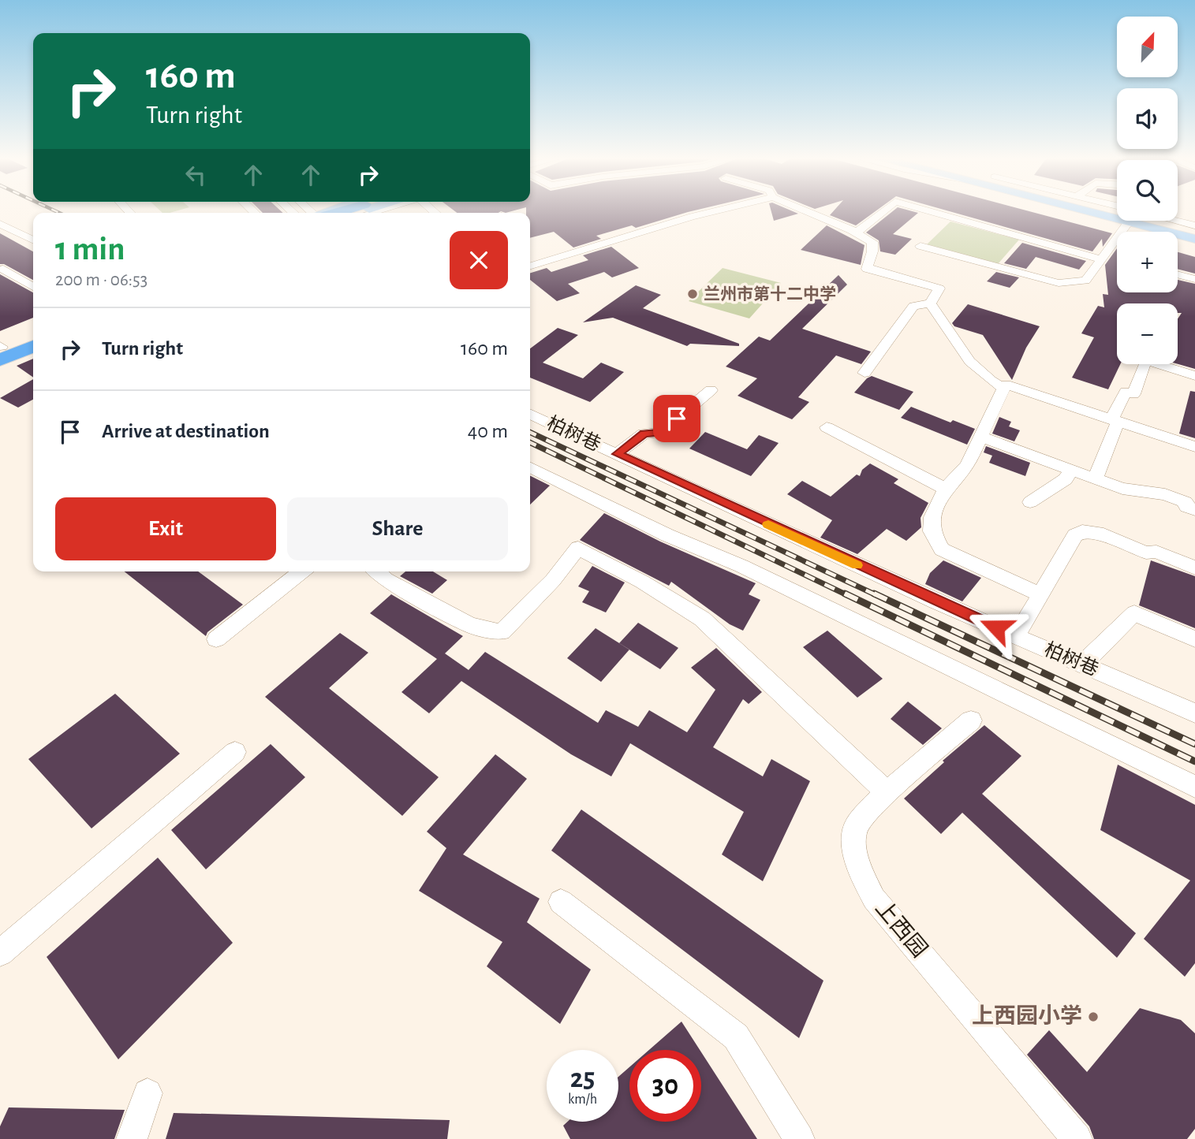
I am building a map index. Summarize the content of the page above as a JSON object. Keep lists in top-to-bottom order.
{
  "streets": {
    "street": ["柏树巷", "上西园"]
  },
  "places": ["兰州市第十二中学", "上西园小学"],
  "north": "top right",
  "page": {
    "map_buttons": ["+", "−"],
    "turn": ["160 m", "Turn right"],
    "heading": ["1 min", "200 m · 06:53"],
    "list": [
      {
        "name": "Turn right",
        "value": "160 m"
      },
      {
        "name": "Arrive at destination",
        "value": "40 m"
      }
    ],
    "buttons": ["Exit", "Share"],
    "speed": "25 km/h",
    "limit": "30"
  }
}
